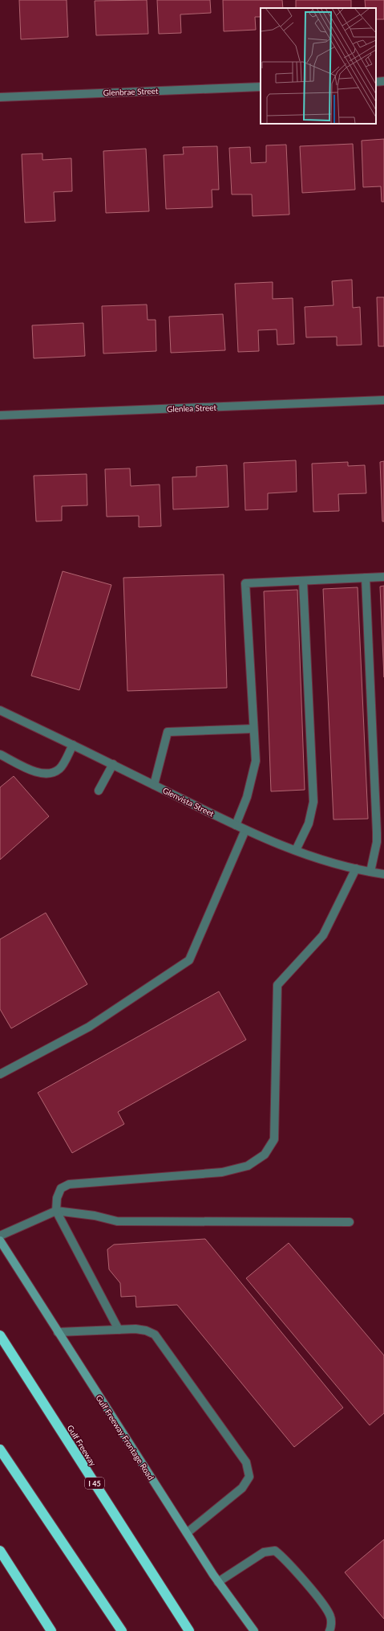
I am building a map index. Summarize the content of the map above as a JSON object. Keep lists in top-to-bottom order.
{
  "streets": {
    "highway": ["Gulf Freeway", "I 45"],
    "main road": ["Gulf Freeway Frontage Road"],
    "street": ["Glenbrae Street", "Glenlea Street", "Glenvista Street"]
  }
}
